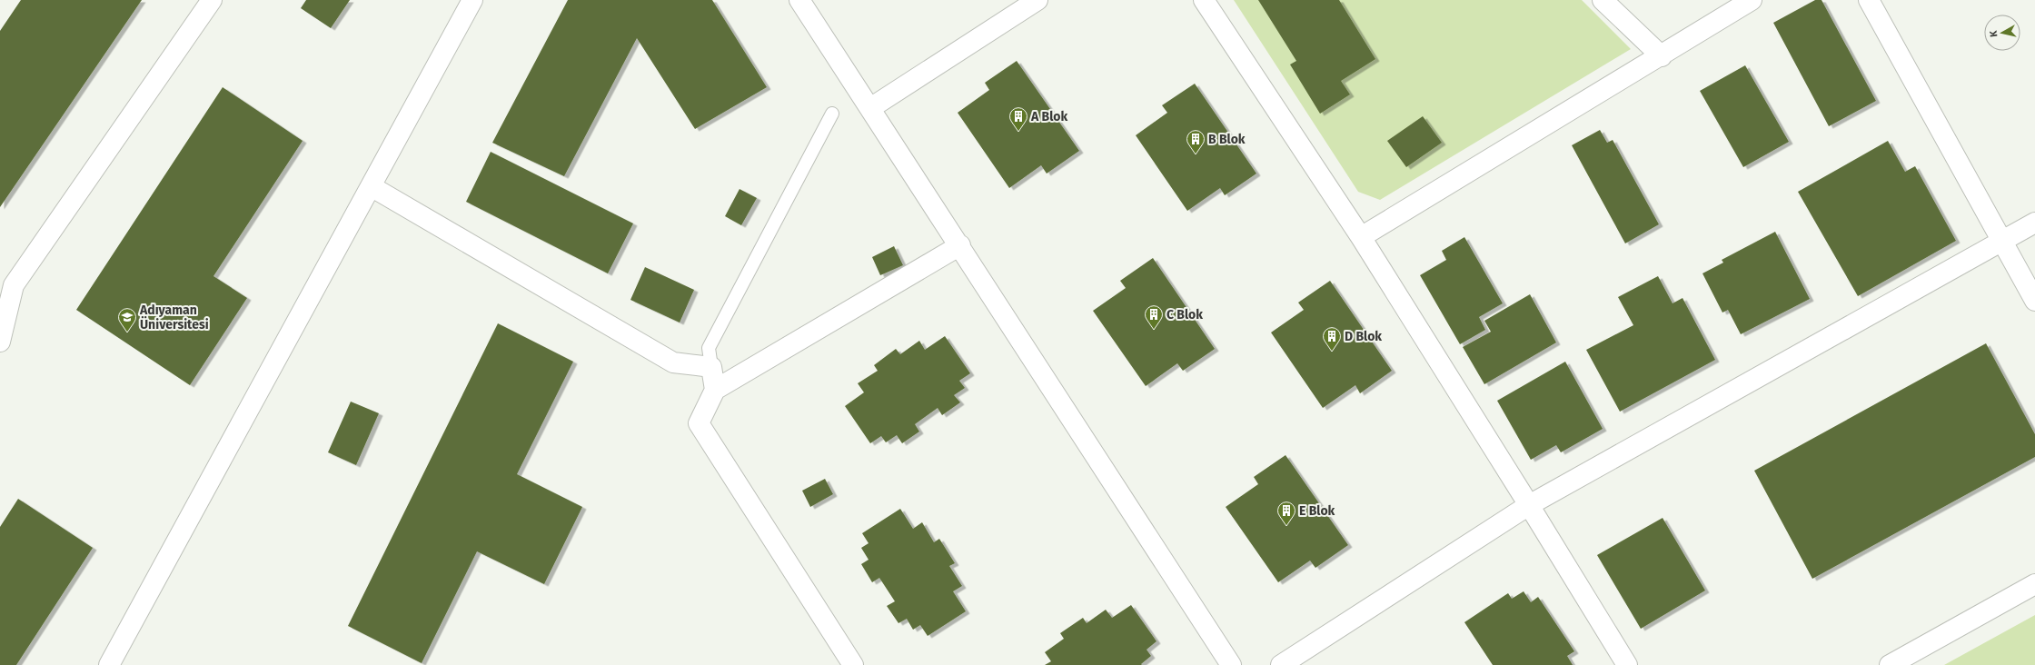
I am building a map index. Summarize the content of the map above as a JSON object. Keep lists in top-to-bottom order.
{
  "places": {
    "building": [
      "A Blok",
      "B Blok",
      "C Blok",
      "D Blok",
      "E Blok"
    ],
    "school or university": ["Adıyaman Üniversitesi"]
  },
  "north": "left"
}
